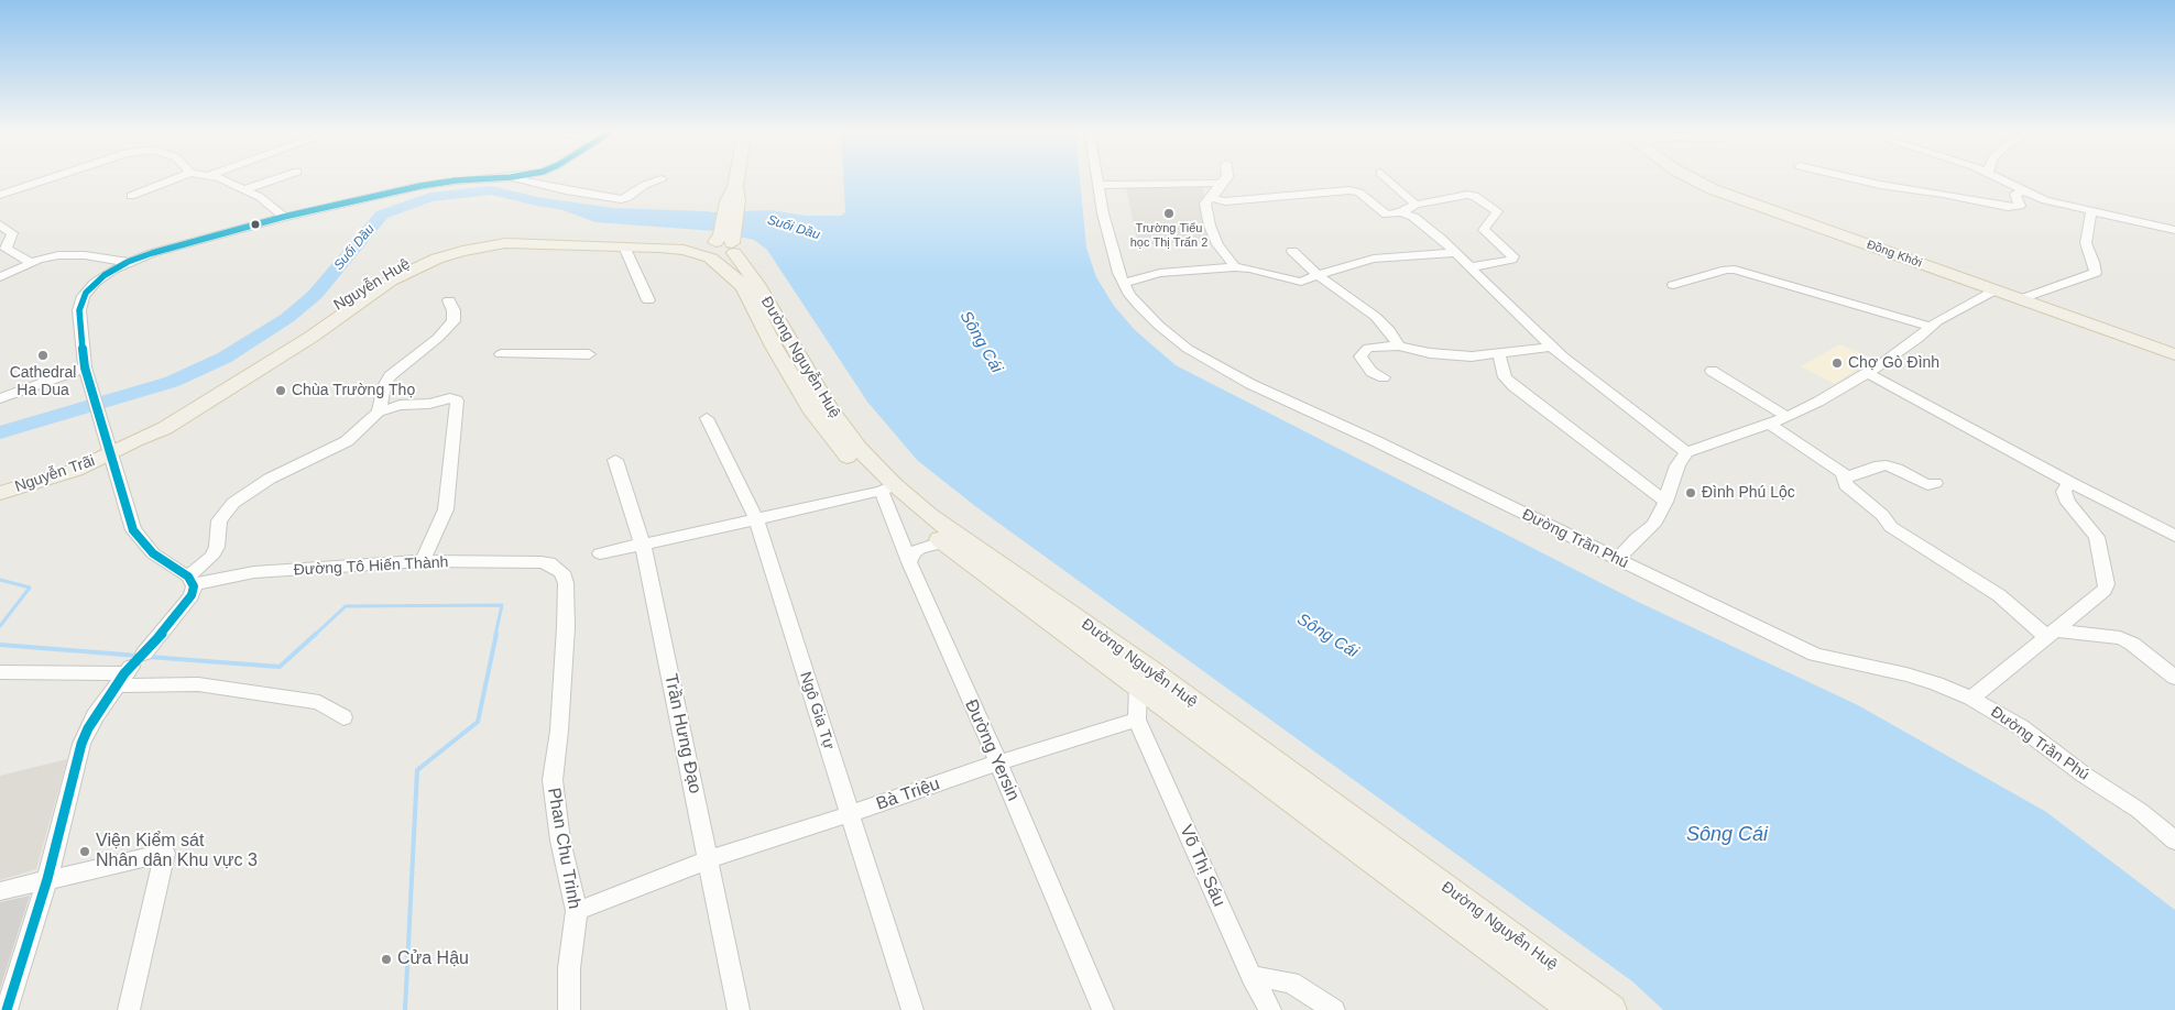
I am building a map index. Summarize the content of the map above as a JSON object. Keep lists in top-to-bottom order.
{
  "streets": {
    "main road": [
      "Đồng Khởi",
      "Nguyễn Huệ",
      "Đường Nguyễn Huệ",
      "Nguyễn Trãi"
    ],
    "street": [
      "Đường Trần Phú",
      "Đường Tô Hiến Thành",
      "Ngô Gia Tự",
      "Trần Hưng Đạo",
      "Đường Yersin",
      "Bà Triệu",
      "Phan Chu Trinh",
      "Võ Thị Sáu"
    ]
  },
  "crossings": [
    ["Nguyễn Huệ", "Đường Nguyễn Huệ"],
    ["Nguyễn Huệ", "Nguyễn Trãi"],
    ["Đường Nguyễn Huệ", "Đường Yersin"],
    ["Đường Tô Hiến Thành", "Phan Chu Trinh"],
    ["Ngô Gia Tự", "Bà Triệu"],
    ["Trần Hưng Đạo", "Bà Triệu"],
    ["Đường Yersin", "Bà Triệu"],
    ["Bà Triệu", "Phan Chu Trinh"],
    ["Bà Triệu", "Võ Thị Sáu"]
  ],
  "water": ["Suối Dầu", "Sông Cái"],
  "places": [
    "Trường Tiểu học Thị Trấn 2",
    "Cathedral Ha Dua",
    "Chợ Gò Đình",
    "Chùa Trường Thọ",
    "Đình Phú Lộc",
    "Viện Kiểm sát Nhân dân Khu vực 3",
    "Cửa Hậu"
  ]
}
